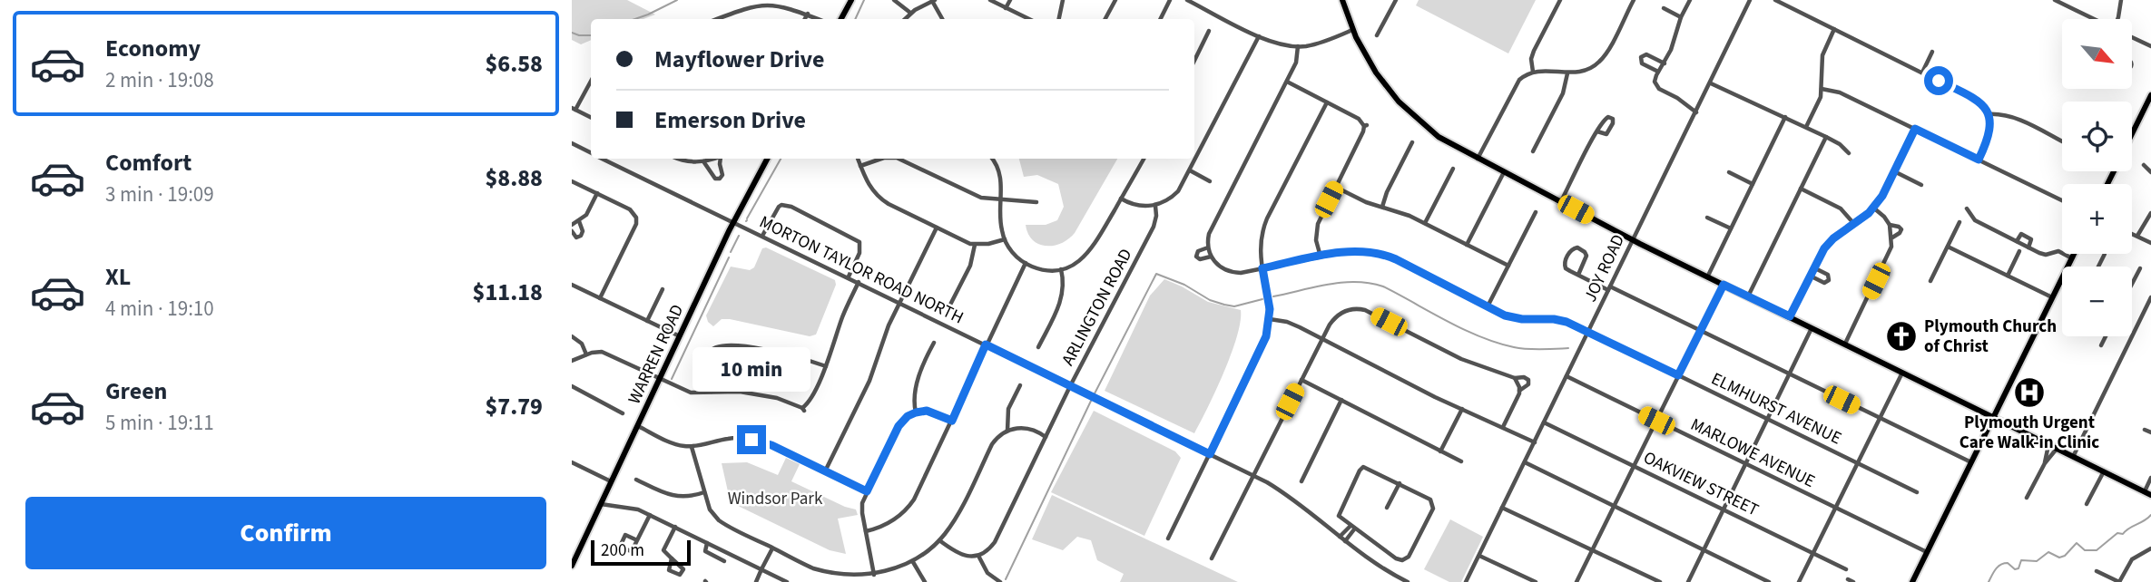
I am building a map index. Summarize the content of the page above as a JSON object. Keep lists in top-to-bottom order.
{
  "streets": {
    "main road": ["WARREN ROAD"],
    "street": [
      "JOY ROAD",
      "MORTON TAYLOR ROAD NORTH",
      "ARLINGTON ROAD",
      "ELMHURST AVENUE",
      "MARLOWE AVENUE",
      "OAKVIEW STREET"
    ]
  },
  "crossings": [
    ["JOY ROAD", "ELMHURST AVENUE"],
    ["JOY ROAD", "MARLOWE AVENUE"],
    ["JOY ROAD", "OAKVIEW STREET"],
    ["MORTON TAYLOR ROAD NORTH", "ARLINGTON ROAD"],
    ["MORTON TAYLOR ROAD NORTH", "WARREN ROAD"]
  ],
  "parks": ["Windsor Park"],
  "places": {
    "church": ["Plymouth Church of Christ"],
    "hospital": ["Plymouth Urgent Care Walk-in Clinic"]
  },
  "scale_bar": "200 m",
  "north": "bottom right",
  "page": {
    "list": [
      {
        "name": "Economy",
        "note": "2 min · 19:08",
        "value": "$6.58"
      },
      {
        "name": "Comfort",
        "note": "3 min · 19:09",
        "value": "$8.88"
      },
      {
        "name": "XL",
        "note": "4 min · 19:10",
        "value": "$11.18"
      },
      {
        "name": "Green",
        "note": "5 min · 19:11",
        "value": "$7.79"
      }
    ],
    "map_buttons": ["+", "−"],
    "banner": ["Mayflower Drive", "Emerson Drive"],
    "bubble": "10 min",
    "buttons": "Confirm",
    "scale": "200 m"
  }
}
